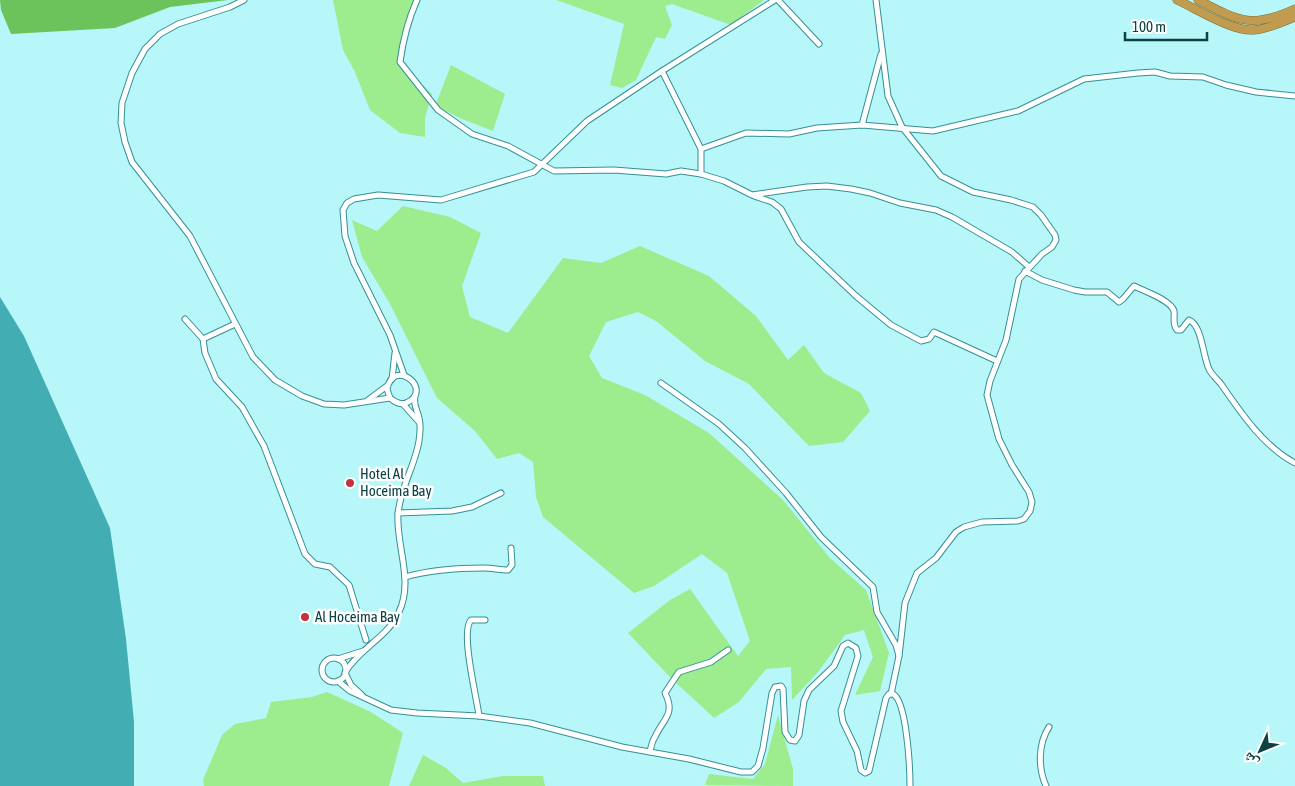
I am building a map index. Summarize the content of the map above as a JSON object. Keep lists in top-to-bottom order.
{
  "places": ["Hotel Al Hoceima Bay", "Al Hoceima Bay"],
  "scale_bar": "100 m",
  "north": "bottom left"
}
